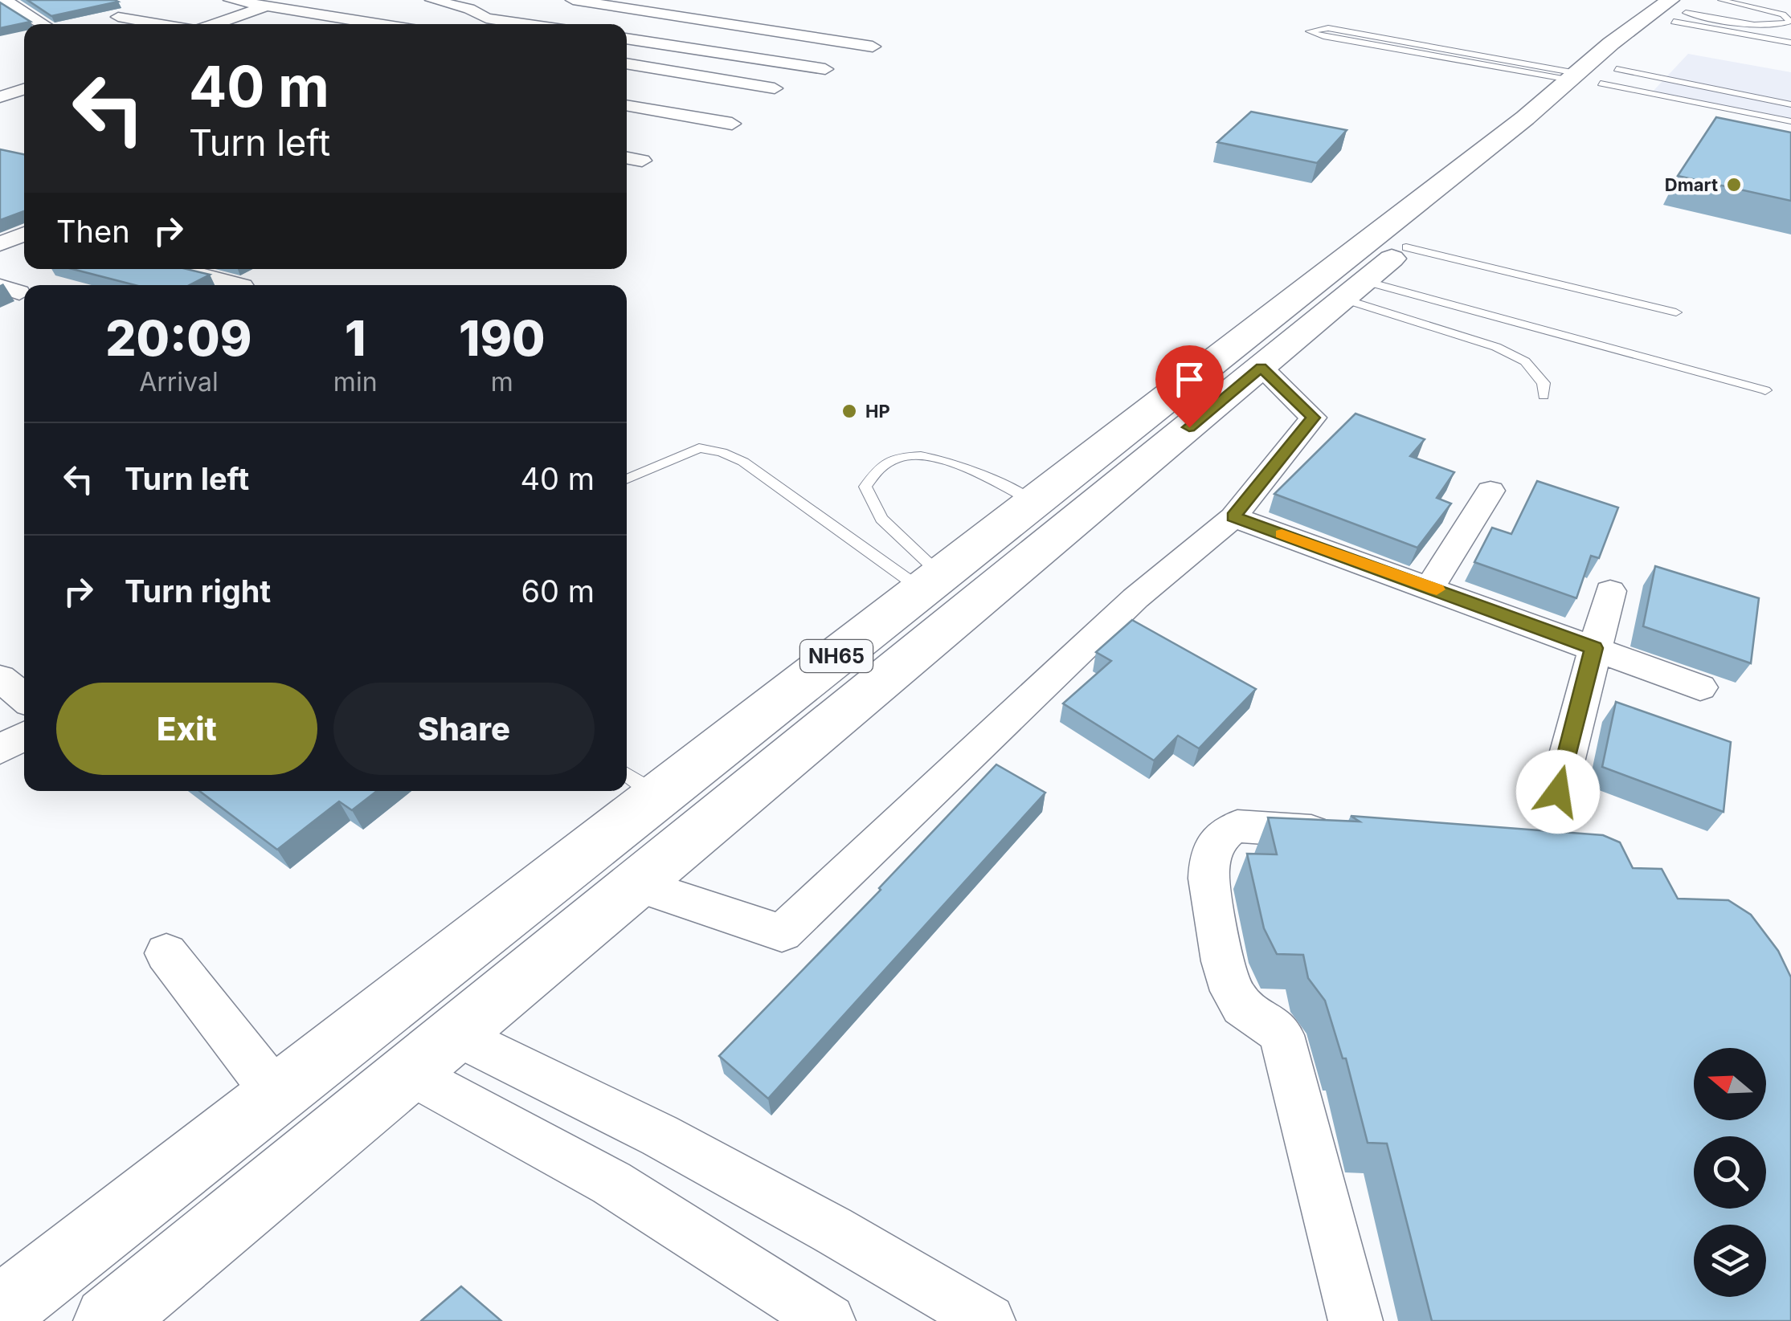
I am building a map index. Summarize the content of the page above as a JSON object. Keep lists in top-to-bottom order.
{
  "streets": {
    "highway": ["NH65"]
  },
  "places": ["Dmart", "HP"],
  "north": "left",
  "page": {
    "turn": ["40 m", "Turn left"],
    "then": "Then",
    "eta": [
      "20:09",
      "Arrival",
      "1",
      "min",
      "190",
      "m"
    ],
    "list": [
      {
        "name": "Turn left",
        "value": "40 m"
      },
      {
        "name": "Turn right",
        "value": "60 m"
      }
    ],
    "buttons": ["Exit", "Share"]
  }
}
